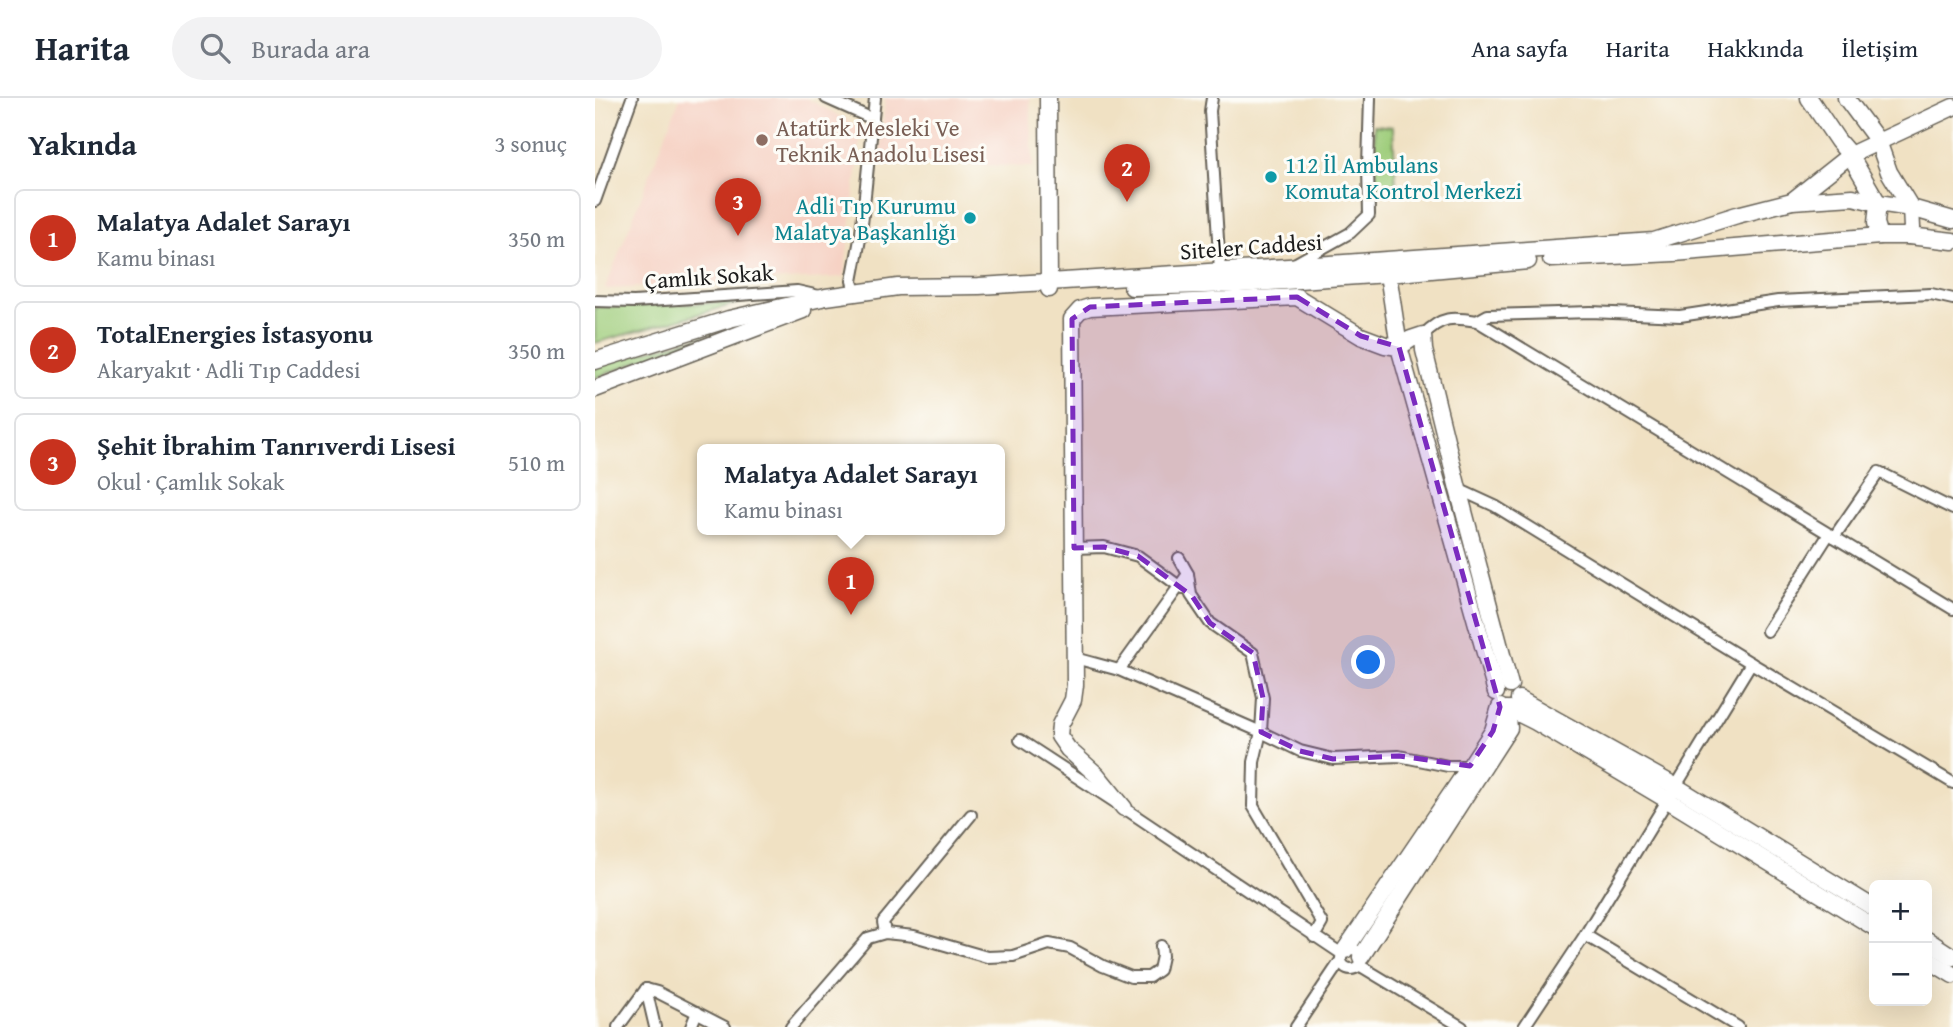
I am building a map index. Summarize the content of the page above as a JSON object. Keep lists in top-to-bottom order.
{
  "streets": {
    "street": ["Siteler Caddesi", "Çamlık Sokak"]
  },
  "crossings": [
    ["Siteler Caddesi", "Çamlık Sokak"]
  ],
  "places": ["Atatürk Mesleki Ve Teknik Anadolu Lisesi", "112 İl Ambulans Komuta Kontrol Merkezi", "Adli Tıp Kurumu Malatya Başkanlığı"],
  "page": {
    "header": "Harita",
    "search": "Burada ara",
    "nav": [
      "Ana sayfa",
      "Harita",
      "Hakkında",
      "İletişim"
    ],
    "heading": ["Yakında", "3 sonuç"],
    "pins": ["2", "3", "1"],
    "list": [
      {
        "mark": "1",
        "name": "Malatya Adalet Sarayı",
        "note": "Kamu binası",
        "value": "350 m"
      },
      {
        "mark": "2",
        "name": "TotalEnergies İstasyonu",
        "note": "Akaryakıt · Adli Tıp Caddesi",
        "value": "350 m"
      },
      {
        "mark": "3",
        "name": "Şehit İbrahim Tanrıverdi Lisesi",
        "note": "Okul · Çamlık Sokak",
        "value": "510 m"
      }
    ],
    "popup": ["Malatya Adalet Sarayı", "Kamu binası"],
    "map_buttons": ["+", "−"]
  }
}
